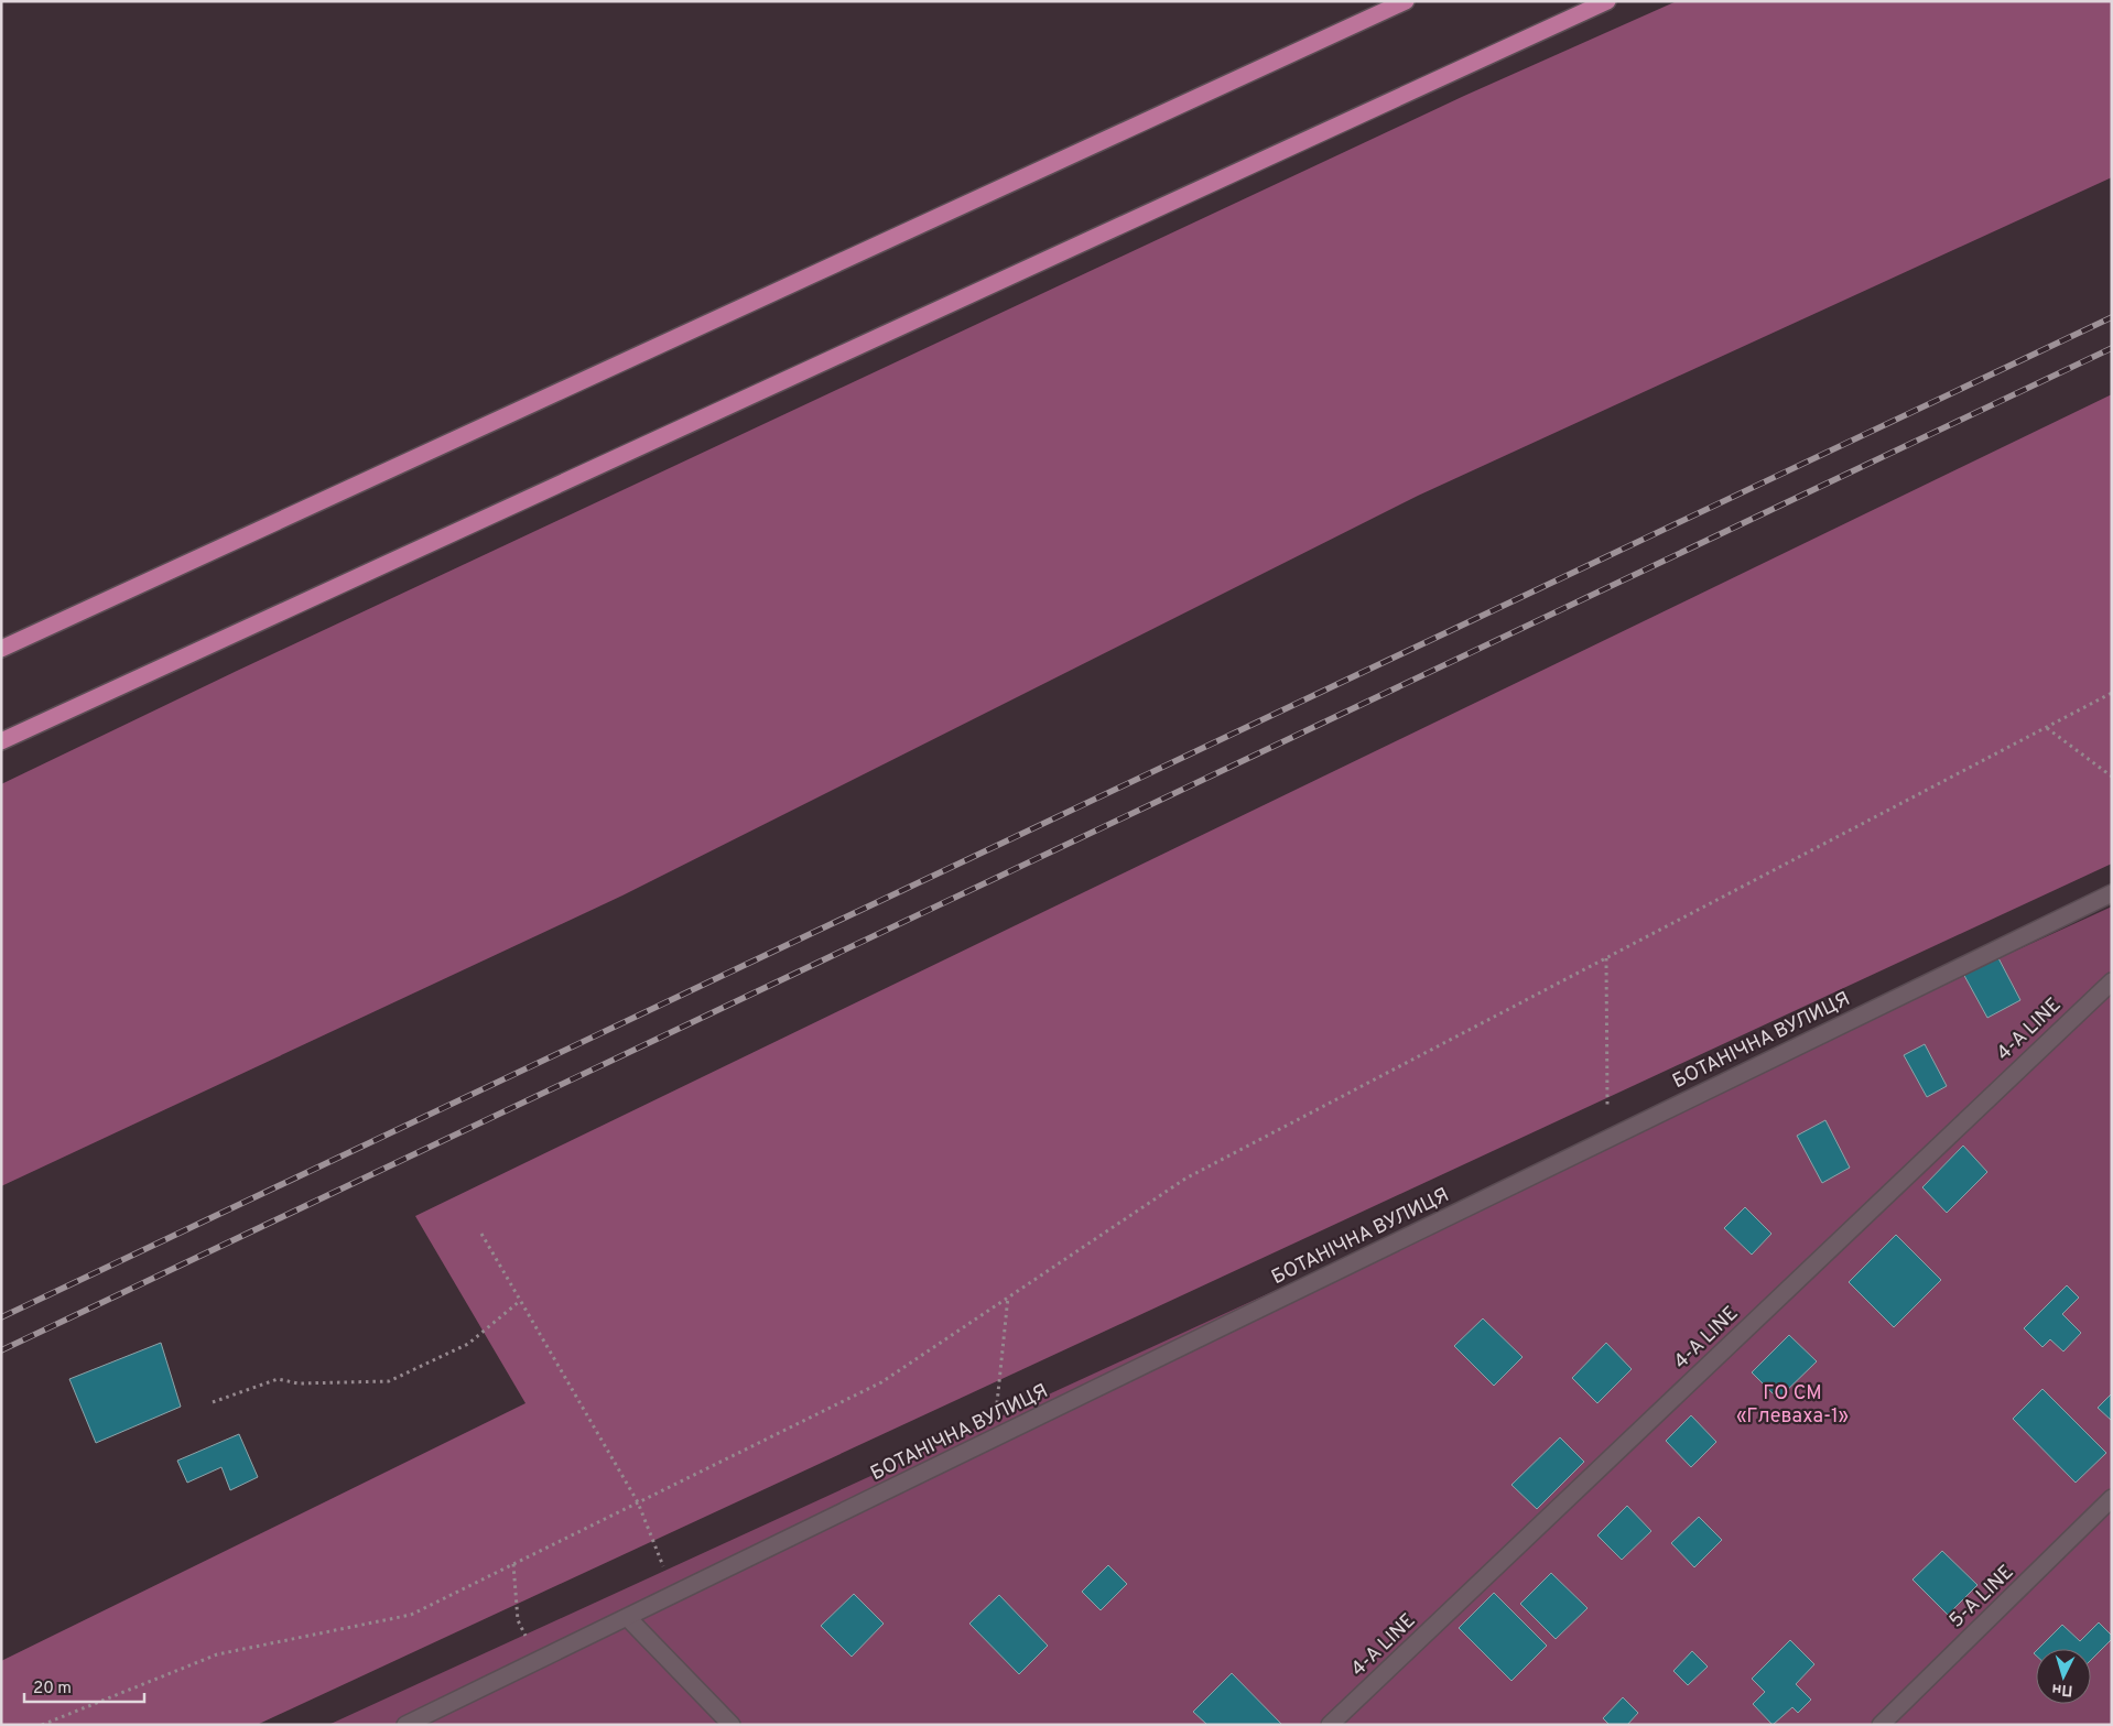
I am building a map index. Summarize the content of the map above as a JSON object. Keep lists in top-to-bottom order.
{
  "streets": {
    "street": ["4-A LINE", "БОТАНІЧНА ВУЛИЦЯ", "5-A LINE"]
  },
  "parks": ["ГО СМ «Глеваха-1»"],
  "scale_bar": "20 m",
  "north": "bottom"
}
